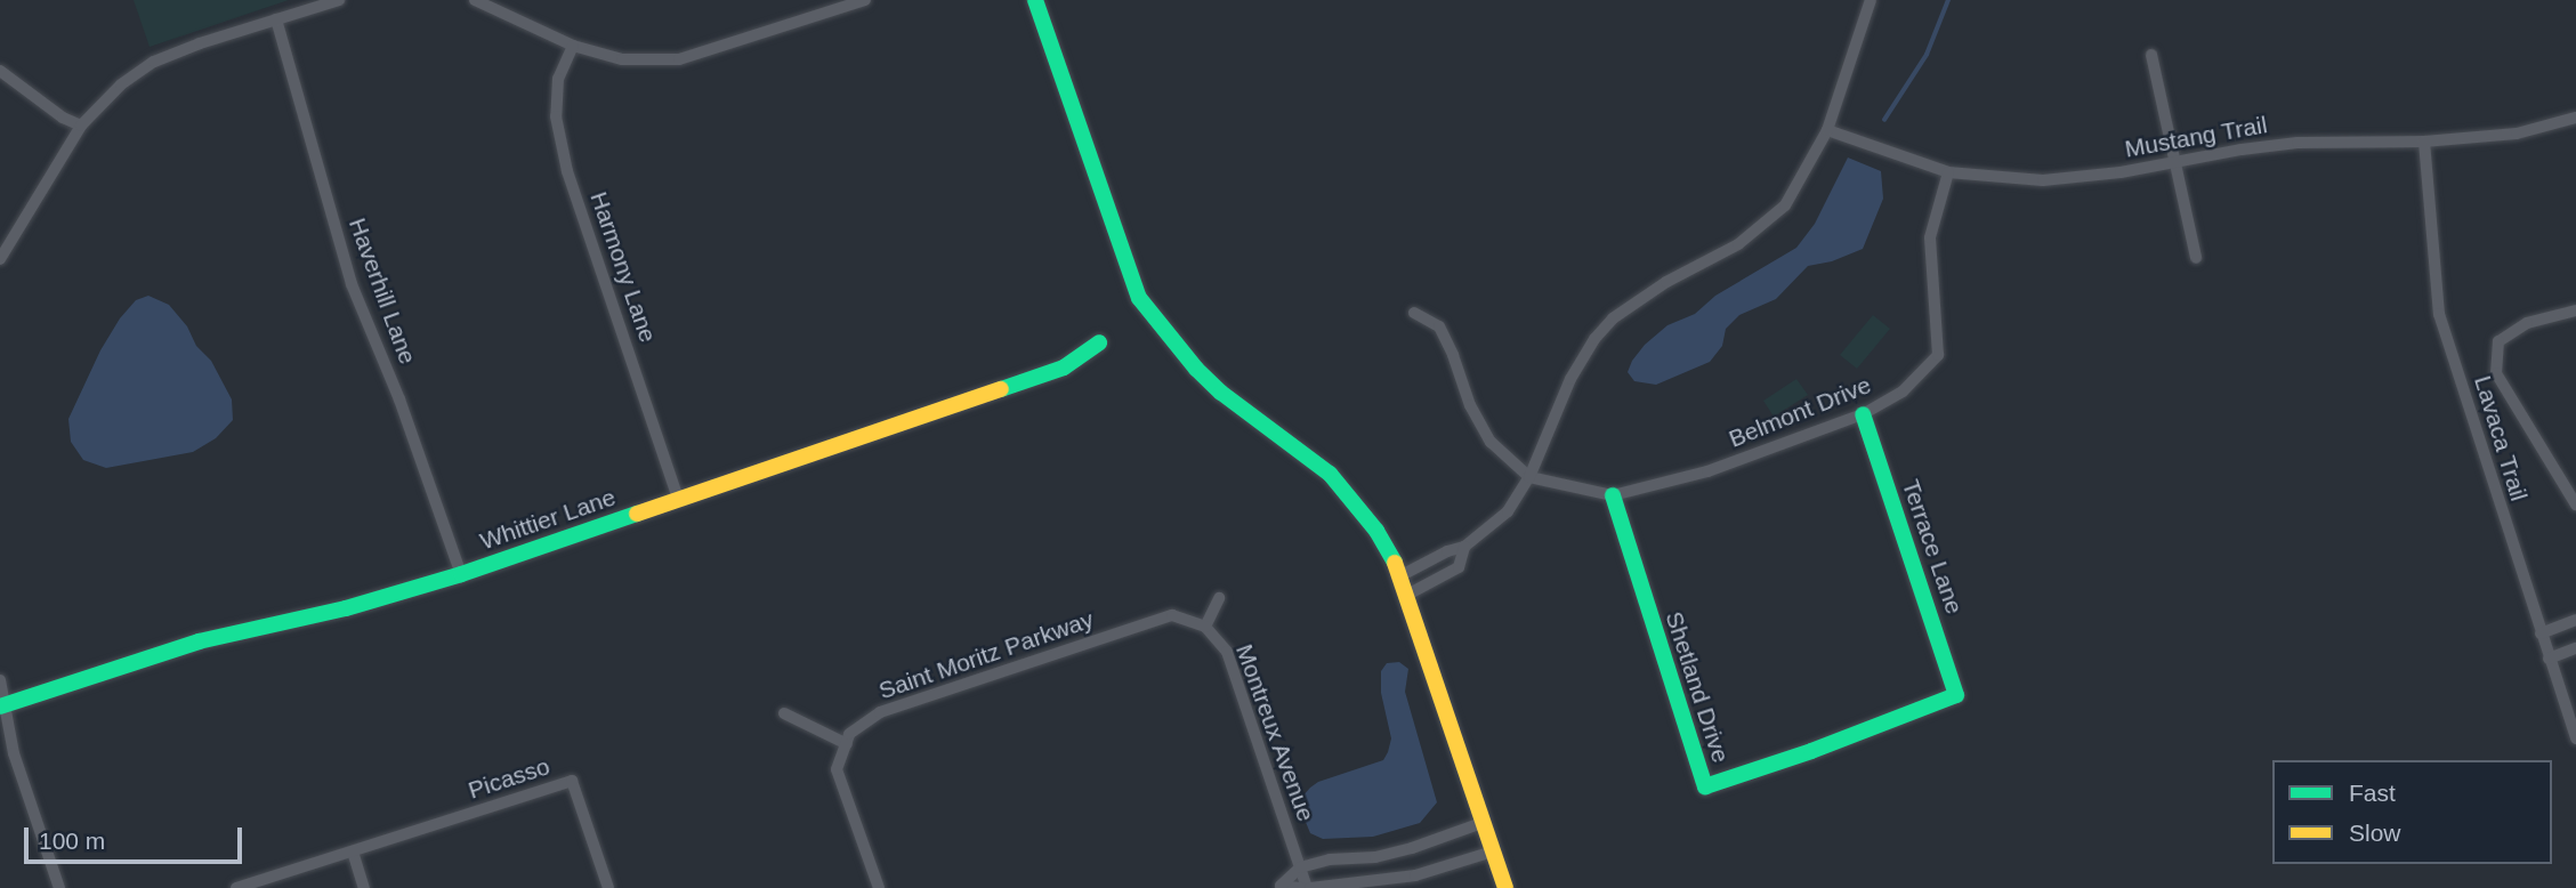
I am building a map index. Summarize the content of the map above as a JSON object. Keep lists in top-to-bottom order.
{
  "streets": {
    "street": [
      "Mustang Trail",
      "Harmony Lane",
      "Haverhill Lane",
      "Belmont Drive",
      "Lavaca Trail",
      "Whittier Lane",
      "Terrace Lane",
      "Saint Moritz Parkway",
      "Shetland Drive",
      "Montreux Avenue",
      "Picasso"
    ]
  },
  "crossings": [
    ["Mustang Trail", "Belmont Drive"],
    ["Mustang Trail", "Lavaca Trail"],
    ["Harmony Lane", "Whittier Lane"],
    ["Haverhill Lane", "Whittier Lane"],
    ["Belmont Drive", "Terrace Lane"],
    ["Belmont Drive", "Shetland Drive"],
    ["Terrace Lane", "Shetland Drive"],
    ["Saint Moritz Parkway", "Montreux Avenue"]
  ],
  "legend": ["Fast", "Slow"],
  "scale_bar": "100 m"
}
